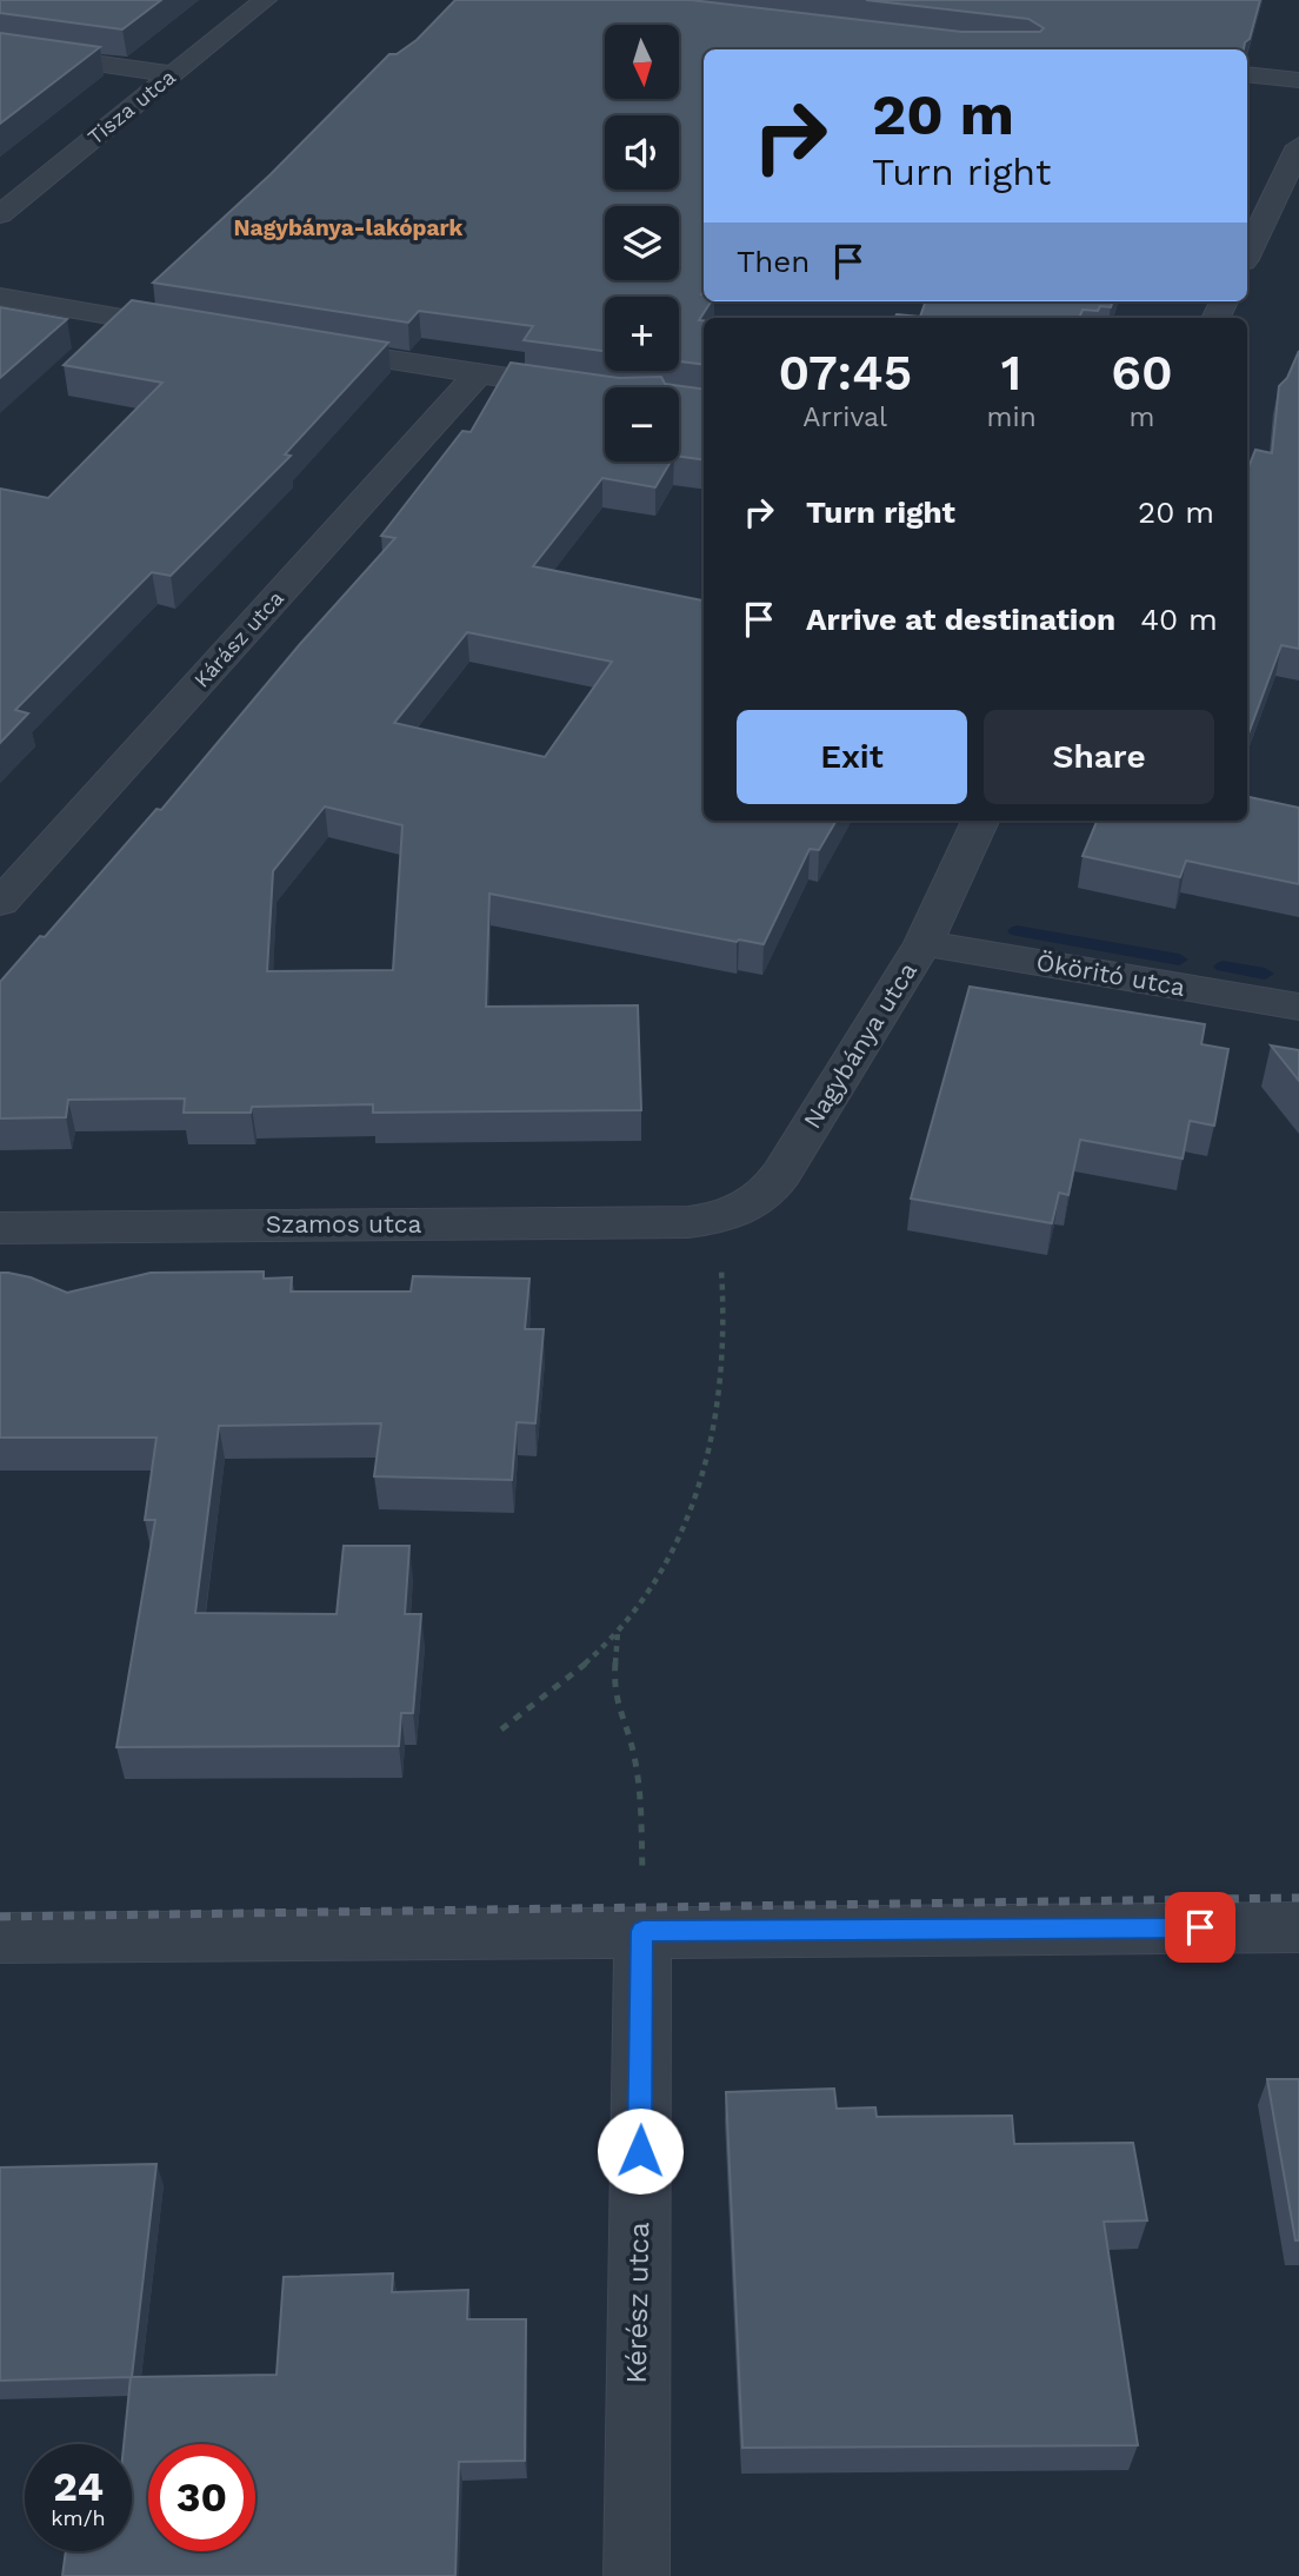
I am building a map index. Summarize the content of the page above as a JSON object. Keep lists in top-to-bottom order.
{
  "streets": {
    "street": [
      "Tisza utca",
      "Kárász utca",
      "Ököritó utca",
      "Nagybánya utca",
      "Szamos utca",
      "Kérész utca"
    ]
  },
  "crossings": [
    ["Ököritó utca", "Nagybánya utca"],
    ["Nagybánya utca", "Szamos utca"]
  ],
  "districts": ["Nagybánya-lakópark"],
  "north": "bottom",
  "page": {
    "map_buttons": ["+", "−"],
    "turn": ["20 m", "Turn right"],
    "then": "Then",
    "eta": [
      "07:45",
      "Arrival",
      "1",
      "min",
      "60",
      "m"
    ],
    "list": [
      {
        "name": "Turn right",
        "value": "20 m"
      },
      {
        "name": "Arrive at destination",
        "value": "40 m"
      }
    ],
    "buttons": ["Exit", "Share"],
    "speed": "24 km/h",
    "limit": "30"
  }
}
